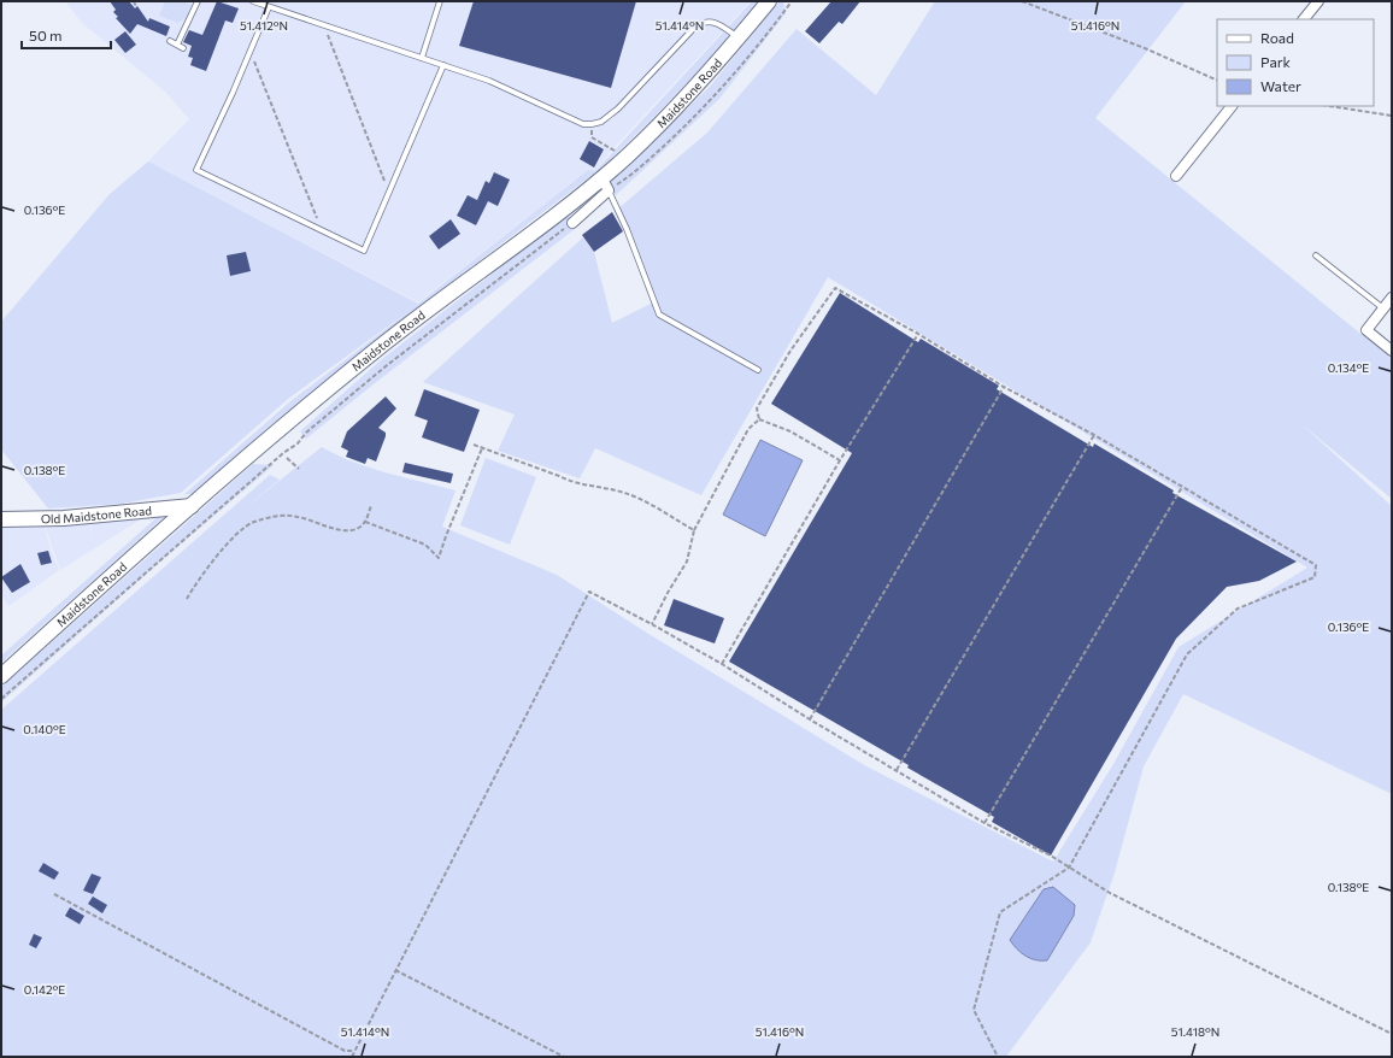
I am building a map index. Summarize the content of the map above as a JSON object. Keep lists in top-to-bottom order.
{
  "streets": {
    "main road": ["Maidstone Road", "Old Maidstone Road"]
  },
  "crossings": [
    ["Maidstone Road", "Old Maidstone Road"]
  ],
  "legend": ["Road", "Park", "Water"],
  "scale_bar": "50 m",
  "coordinates": [
    "51.412°N",
    "51.414°N",
    "51.416°N",
    "0.136°E",
    "0.134°E",
    "0.138°E",
    "0.140°E",
    "0.142°E",
    "51.418°N"
  ]
}
